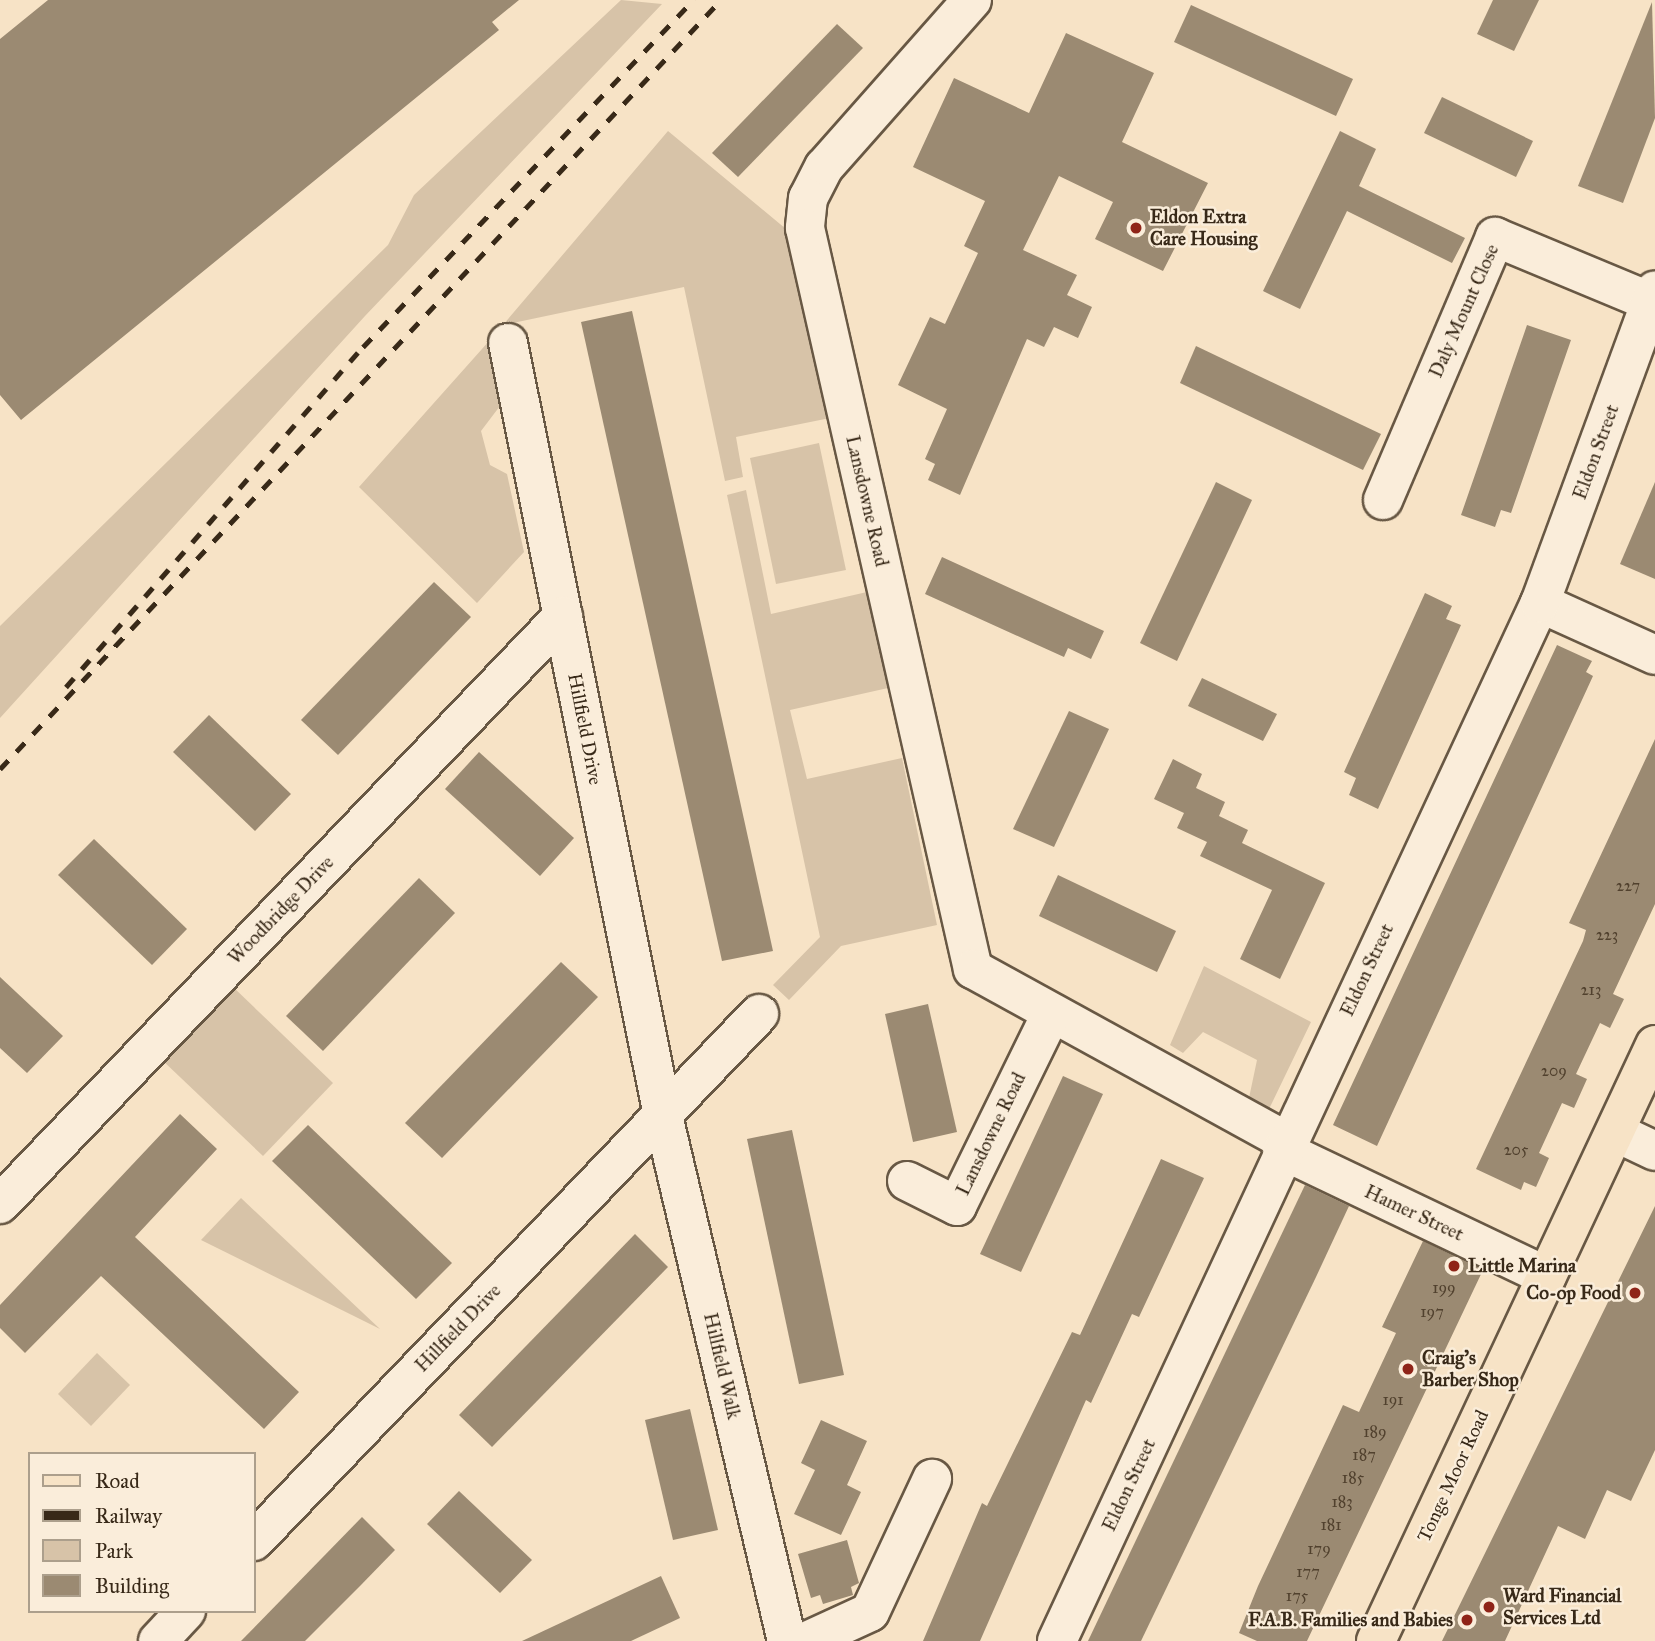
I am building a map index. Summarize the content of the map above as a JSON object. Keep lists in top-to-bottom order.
{
  "streets": {
    "main road": ["Tonge Moor Road"],
    "street": [
      "Daly Mount Close",
      "Eldon Street",
      "Lansdowne Road",
      "Hillfield Drive",
      "Woodbridge Drive",
      "Hamer Street",
      "Hillfield Walk"
    ]
  },
  "crossings": [
    ["Daly Mount Close", "Eldon Street"],
    ["Eldon Street", "Lansdowne Road"],
    ["Eldon Street", "Hamer Street"],
    ["Lansdowne Road", "Hamer Street"],
    ["Hillfield Drive", "Woodbridge Drive"],
    ["Hillfield Drive", "Hillfield Walk"],
    ["Hamer Street", "Tonge Moor Road"]
  ],
  "places": [
    "Eldon Extra Care Housing",
    "Little Marina",
    "Co-op Food",
    "Craig's Barber Shop",
    "Ward Financial Services Ltd",
    "F.A.B. Families and Babies"
  ],
  "house_numbers": [
    "227",
    "223",
    "213",
    "209",
    "205",
    "199",
    "197",
    "191",
    "189",
    "187",
    "185",
    "183",
    "181",
    "179",
    "177",
    "175"
  ],
  "legend": [
    "Road",
    "Railway",
    "Park",
    "Building"
  ]
}
